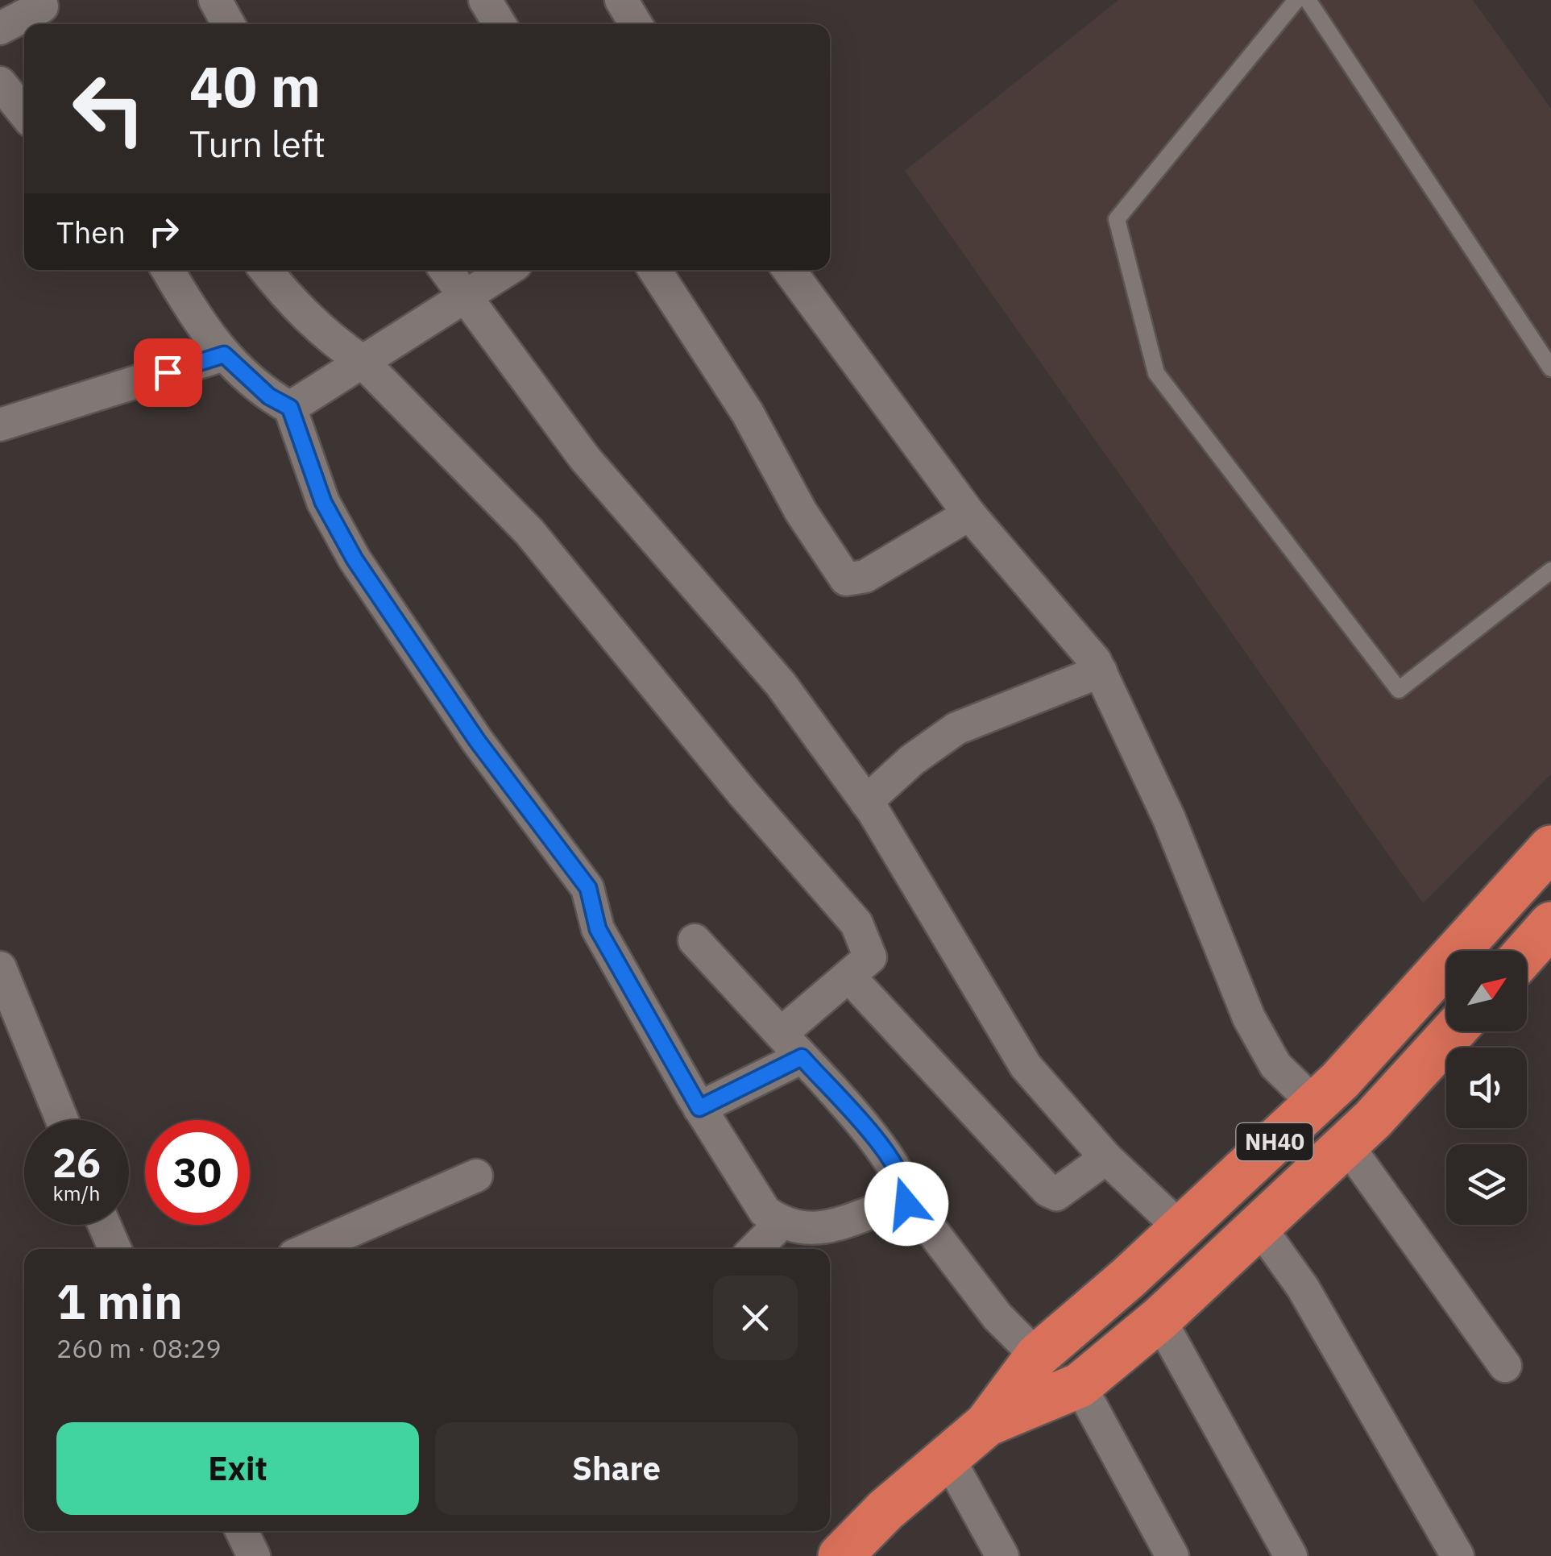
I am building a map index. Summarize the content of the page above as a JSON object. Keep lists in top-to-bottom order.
{
  "streets": {
    "highway": ["NH40"]
  },
  "north": "top right",
  "page": {
    "turn": ["40 m", "Turn left"],
    "then": "Then",
    "speed": "26 km/h",
    "limit": "30",
    "heading": ["1 min", "260 m · 08:29"],
    "buttons": ["Exit", "Share"]
  }
}
